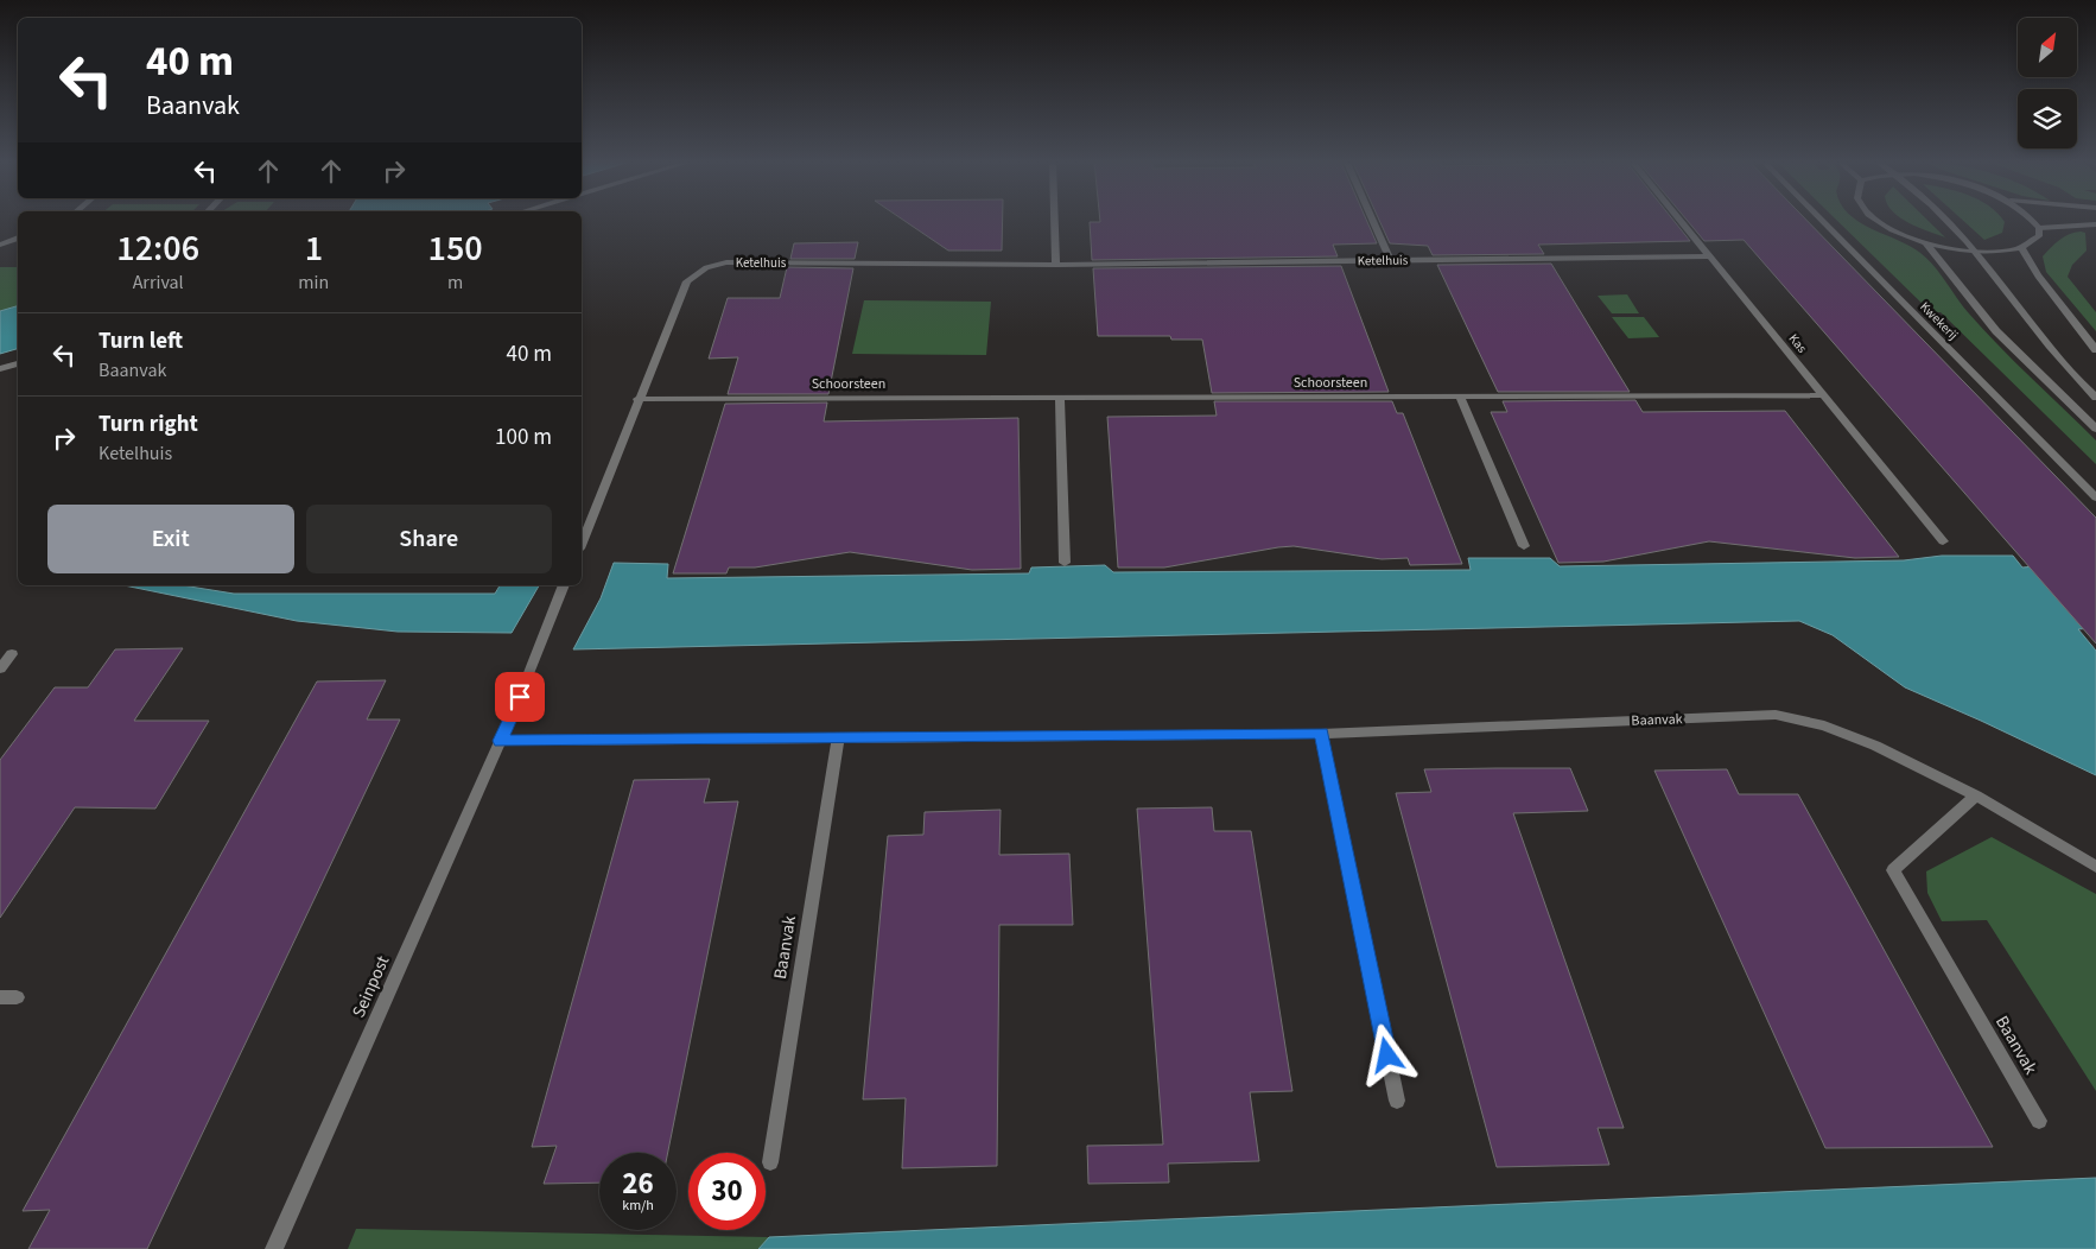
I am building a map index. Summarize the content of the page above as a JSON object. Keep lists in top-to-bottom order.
{
  "streets": {
    "street": [
      "Ketelhuis",
      "Kwekerij",
      "Kas",
      "Schoorsteen",
      "Baanvak",
      "Seinpost"
    ]
  },
  "crossings": [
    ["Ketelhuis", "Kas"],
    ["Ketelhuis", "Schoorsteen"],
    ["Kas", "Schoorsteen"],
    ["Baanvak", "Seinpost"]
  ],
  "north": "top right",
  "page": {
    "turn": ["40 m", "Baanvak"],
    "eta": [
      "12:06",
      "Arrival",
      "1",
      "min",
      "150",
      "m"
    ],
    "list": [
      {
        "name": "Turn left",
        "note": "Baanvak",
        "value": "40 m"
      },
      {
        "name": "Turn right",
        "note": "Ketelhuis",
        "value": "100 m"
      }
    ],
    "buttons": ["Exit", "Share"],
    "speed": "26 km/h",
    "limit": "30"
  }
}
